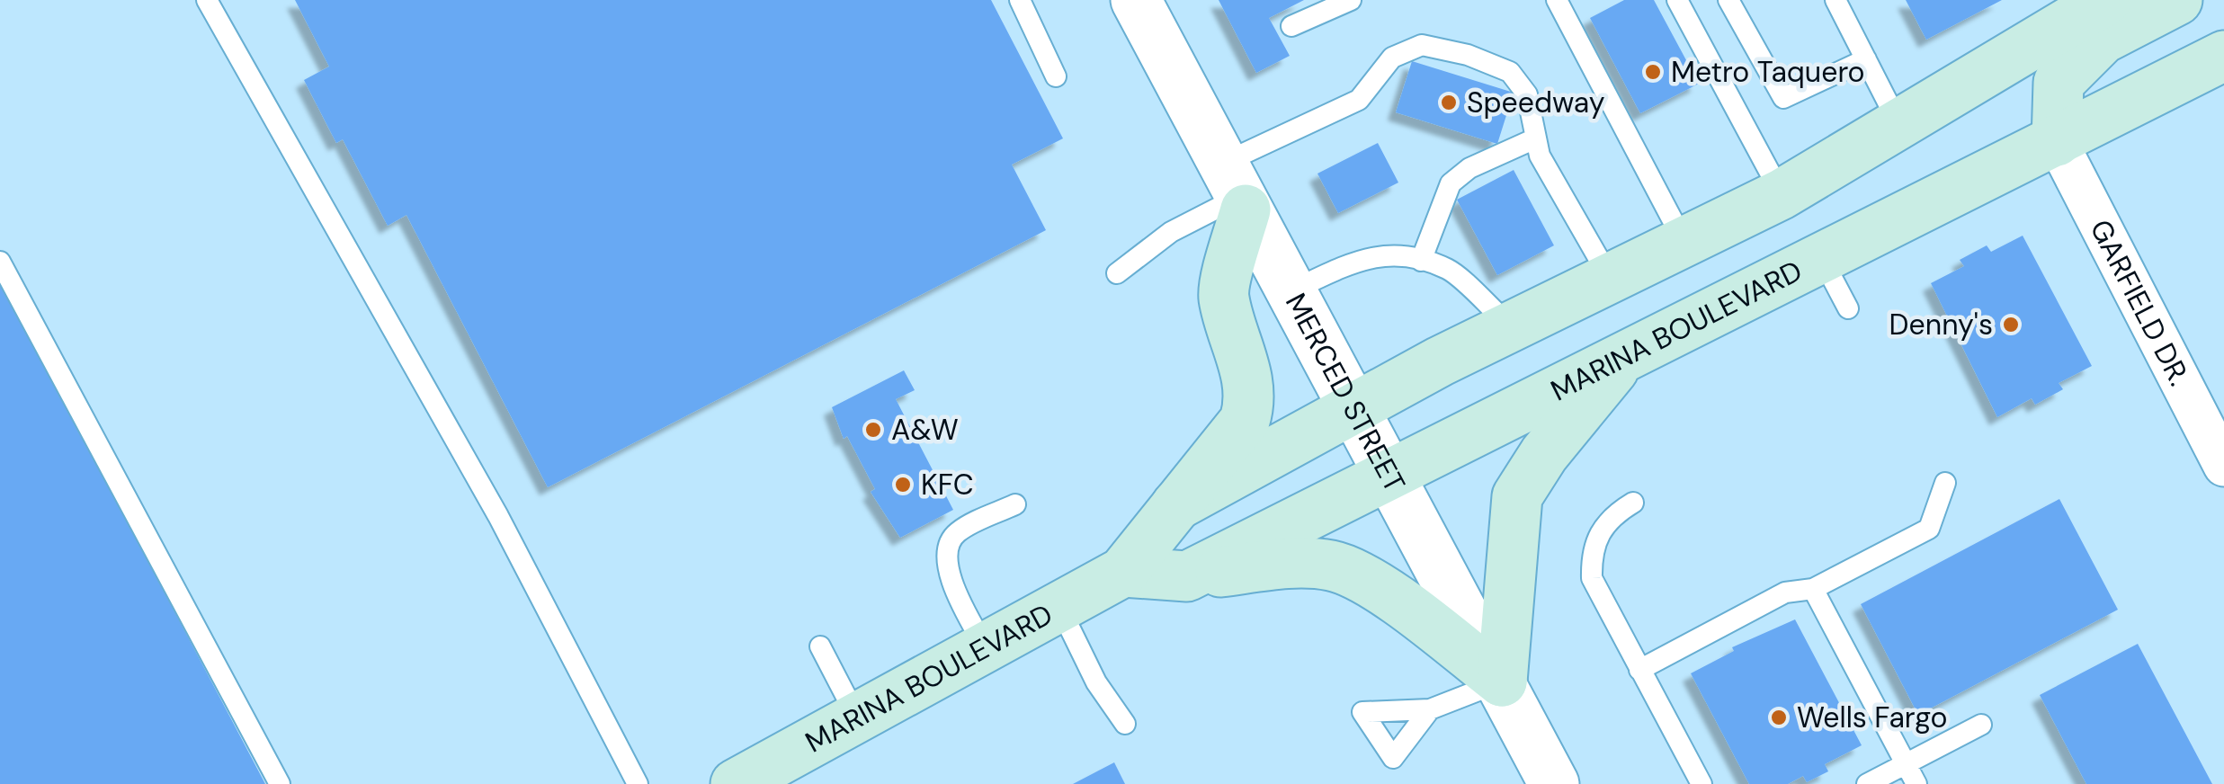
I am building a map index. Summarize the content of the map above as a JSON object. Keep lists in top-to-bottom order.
{
  "streets": {
    "main road": ["MARINA BOULEVARD"],
    "street": ["GARFIELD DR.", "MERCED STREET"]
  },
  "crossings": [
    ["GARFIELD DR.", "MARINA BOULEVARD"],
    ["MARINA BOULEVARD", "MERCED STREET"]
  ],
  "places": [
    "Metro Taquero",
    "Speedway",
    "Denny's",
    "A&W",
    "KFC",
    "Wells Fargo"
  ]
}
